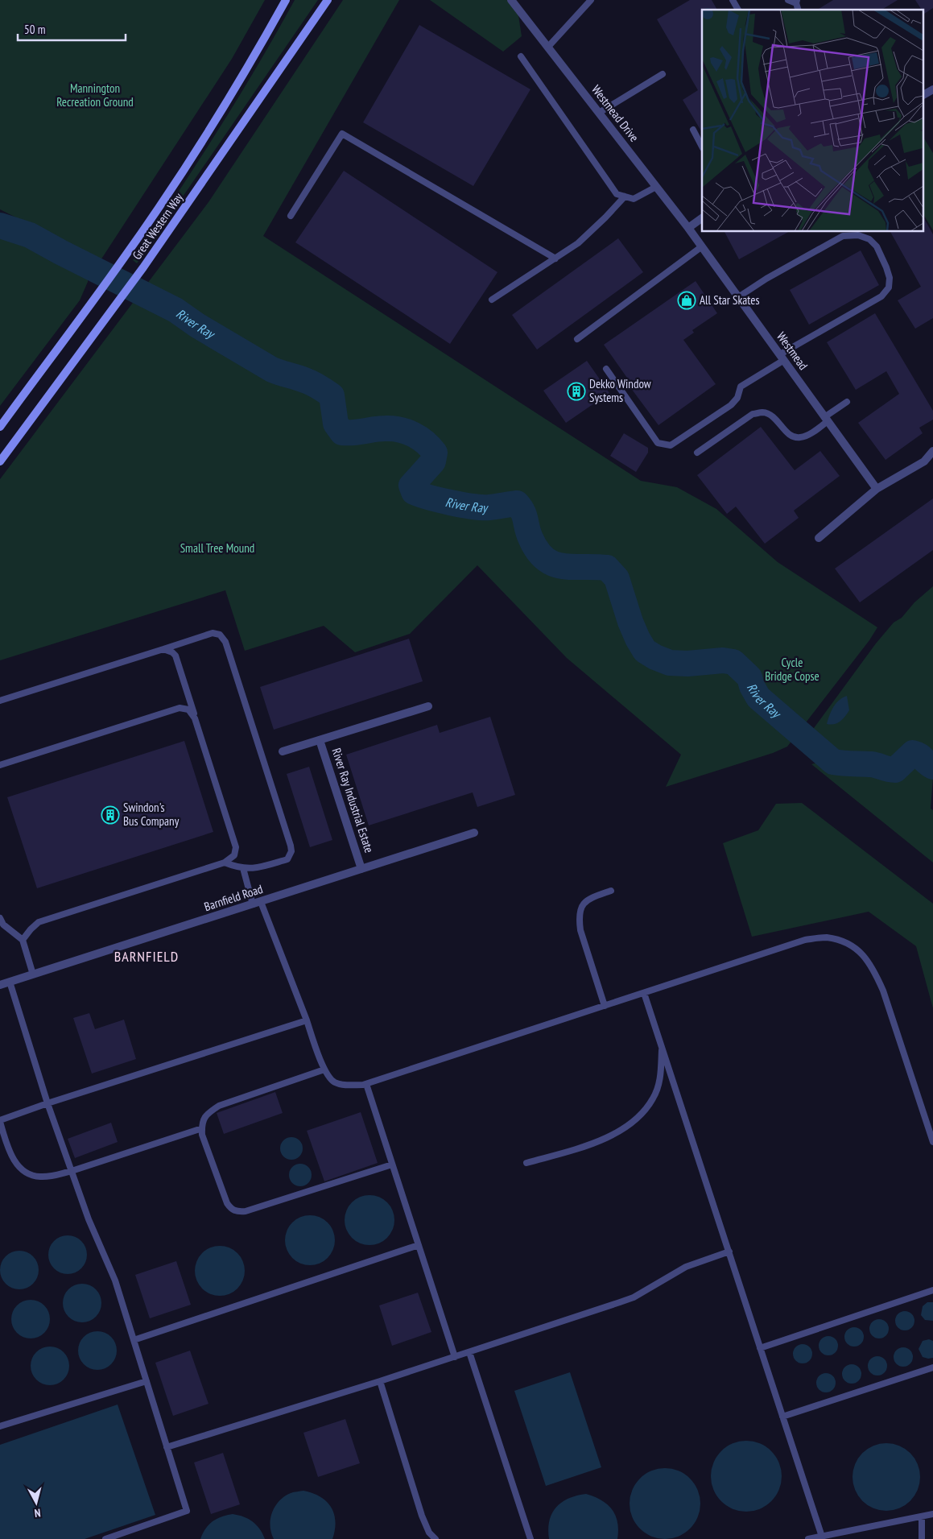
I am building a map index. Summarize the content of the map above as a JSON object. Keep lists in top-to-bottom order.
{
  "streets": {
    "main road": ["Great Western Way"],
    "street": [
      "Westmead Drive",
      "Westmead",
      "River Ray Industrial Estate",
      "Barnfield Road"
    ]
  },
  "crossings": [
    ["Westmead Drive", "Westmead"],
    ["River Ray Industrial Estate", "Barnfield Road"]
  ],
  "districts": ["BARNFIELD"],
  "water": ["River Ray"],
  "parks": ["Mannington Recreation Ground", "Small Tree Mound", "Cycle Bridge Copse"],
  "places": {
    "shop": ["All Star Skates"],
    "building": ["Dekko Window Systems", "Swindon's Bus Company"]
  },
  "scale_bar": "50 m",
  "north": "bottom"
}
